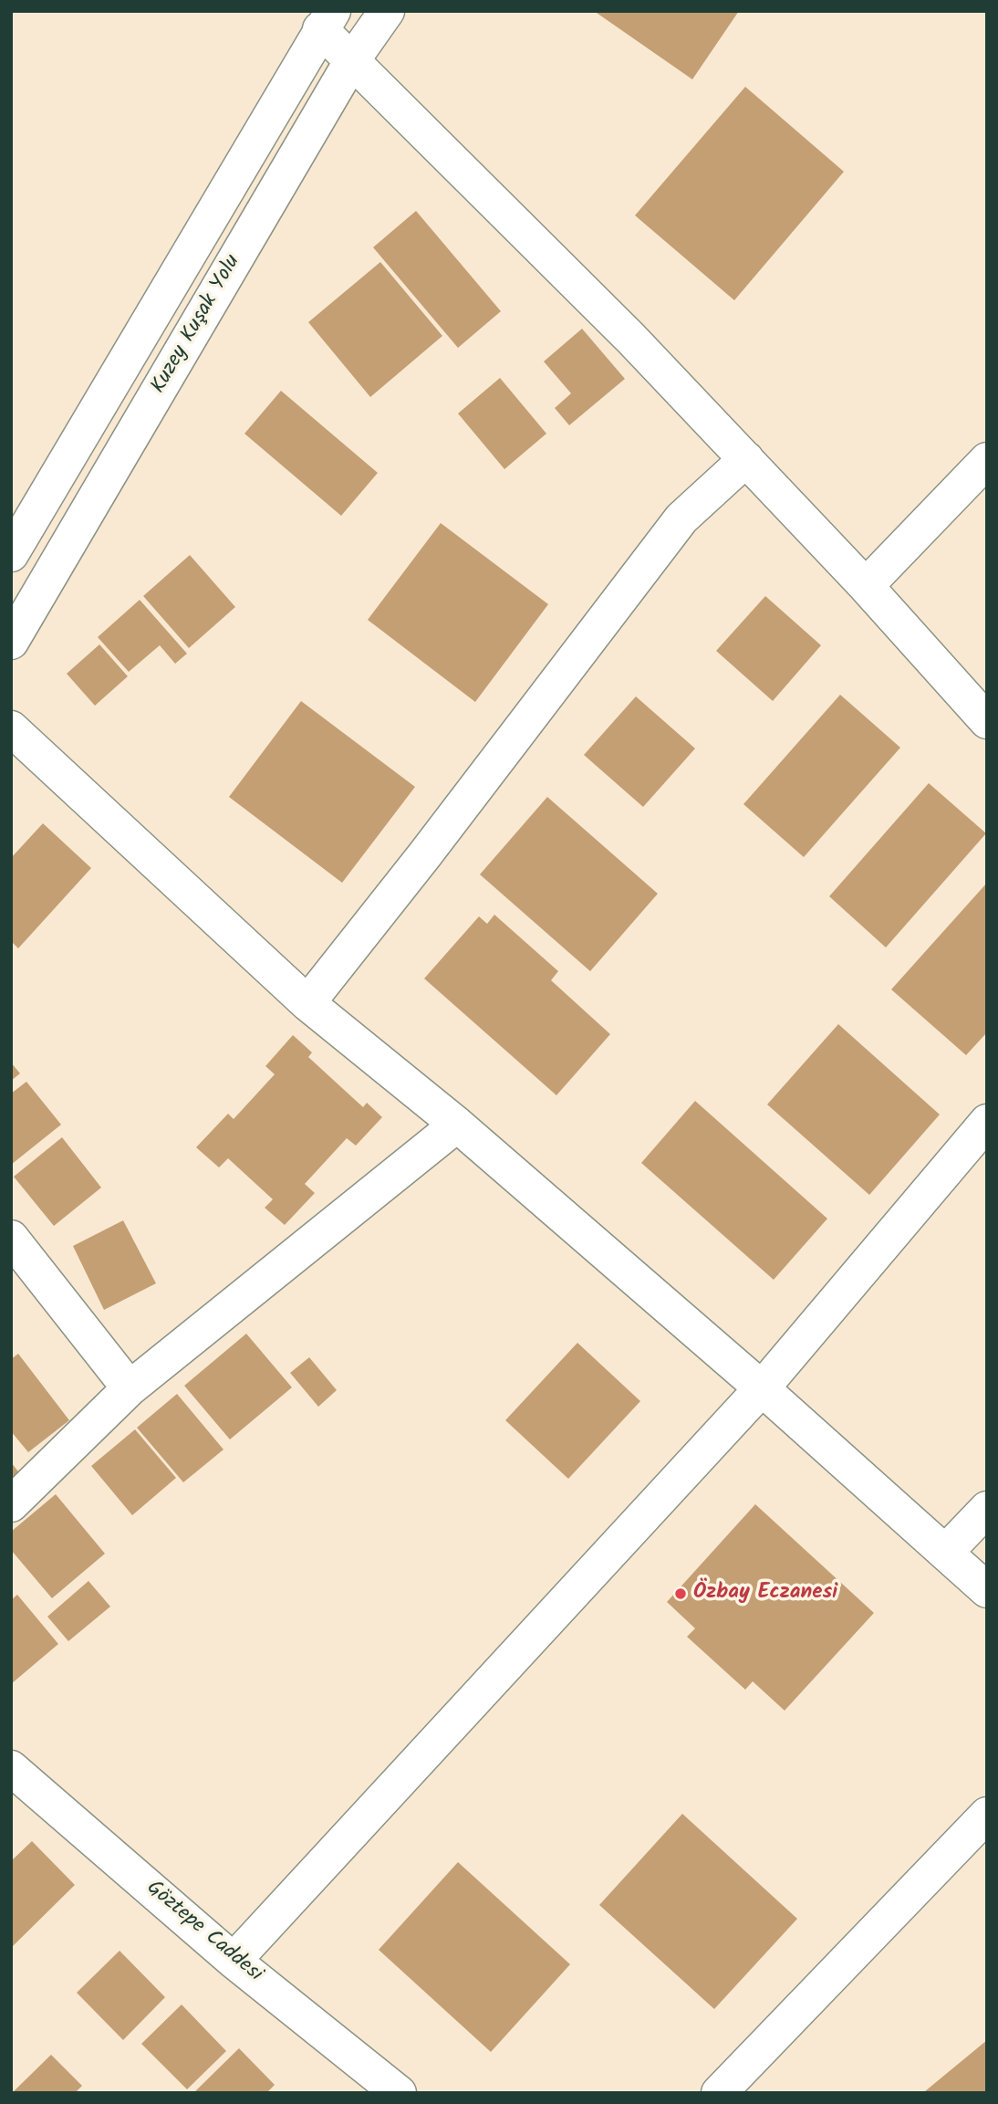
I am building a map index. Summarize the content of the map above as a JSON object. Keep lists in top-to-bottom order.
{
  "streets": {
    "street": ["Kuzey Kuşak Yolu", "Göztepe Caddesi"]
  },
  "places": ["Özbay Eczanesi"]
}
